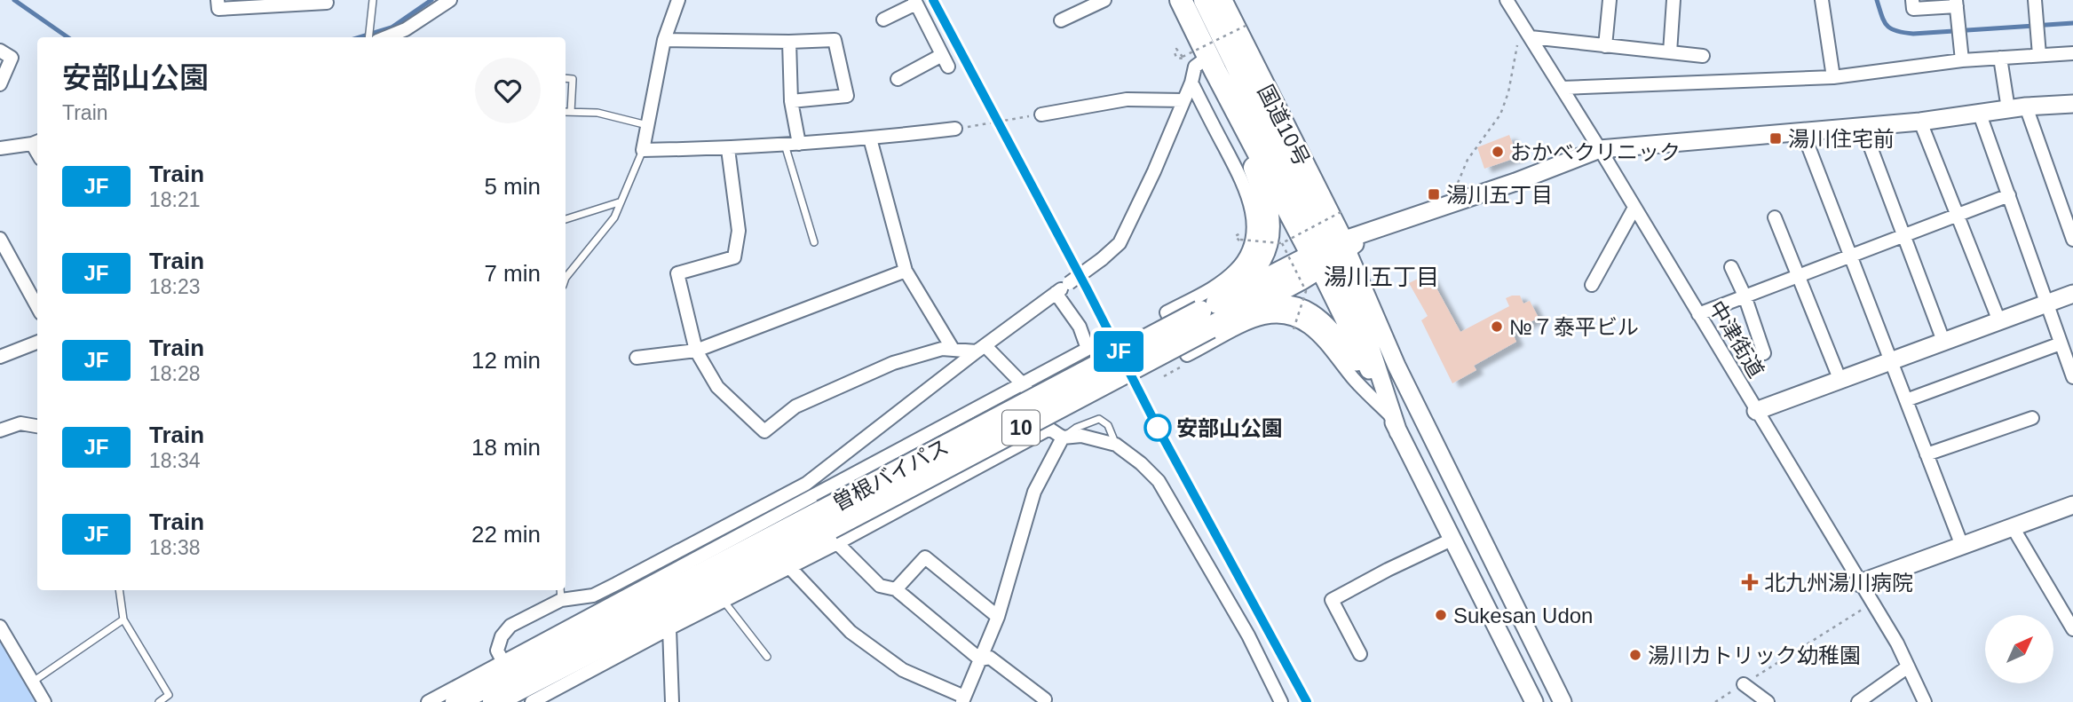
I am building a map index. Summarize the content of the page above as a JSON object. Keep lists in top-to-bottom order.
{
  "streets": {
    "highway": ["国道10号", "10", "曽根バイパス"],
    "street": ["中津街道"]
  },
  "crossings": [
    ["国道10号", "曽根バイパス"]
  ],
  "districts": ["湯川五丁目"],
  "places": {
    "transit": ["湯川住宅前", "湯川五丁目"],
    "other": [
      "おかべクリニック",
      "№７泰平ビル",
      "安部山公園",
      "Sukesan Udon",
      "湯川カトリック幼稚園"
    ],
    "health": ["北九州湯川病院"]
  },
  "north": "top right",
  "page": {
    "on_map": "JF",
    "heading": ["安部山公園", "Train"],
    "list": [
      {
        "mark": "JF",
        "name": "Train",
        "note": "18:21",
        "value": "5 min"
      },
      {
        "mark": "JF",
        "name": "Train",
        "note": "18:23",
        "value": "7 min"
      },
      {
        "mark": "JF",
        "name": "Train",
        "note": "18:28",
        "value": "12 min"
      },
      {
        "mark": "JF",
        "name": "Train",
        "note": "18:34",
        "value": "18 min"
      },
      {
        "mark": "JF",
        "name": "Train",
        "note": "18:38",
        "value": "22 min"
      }
    ]
  }
}
